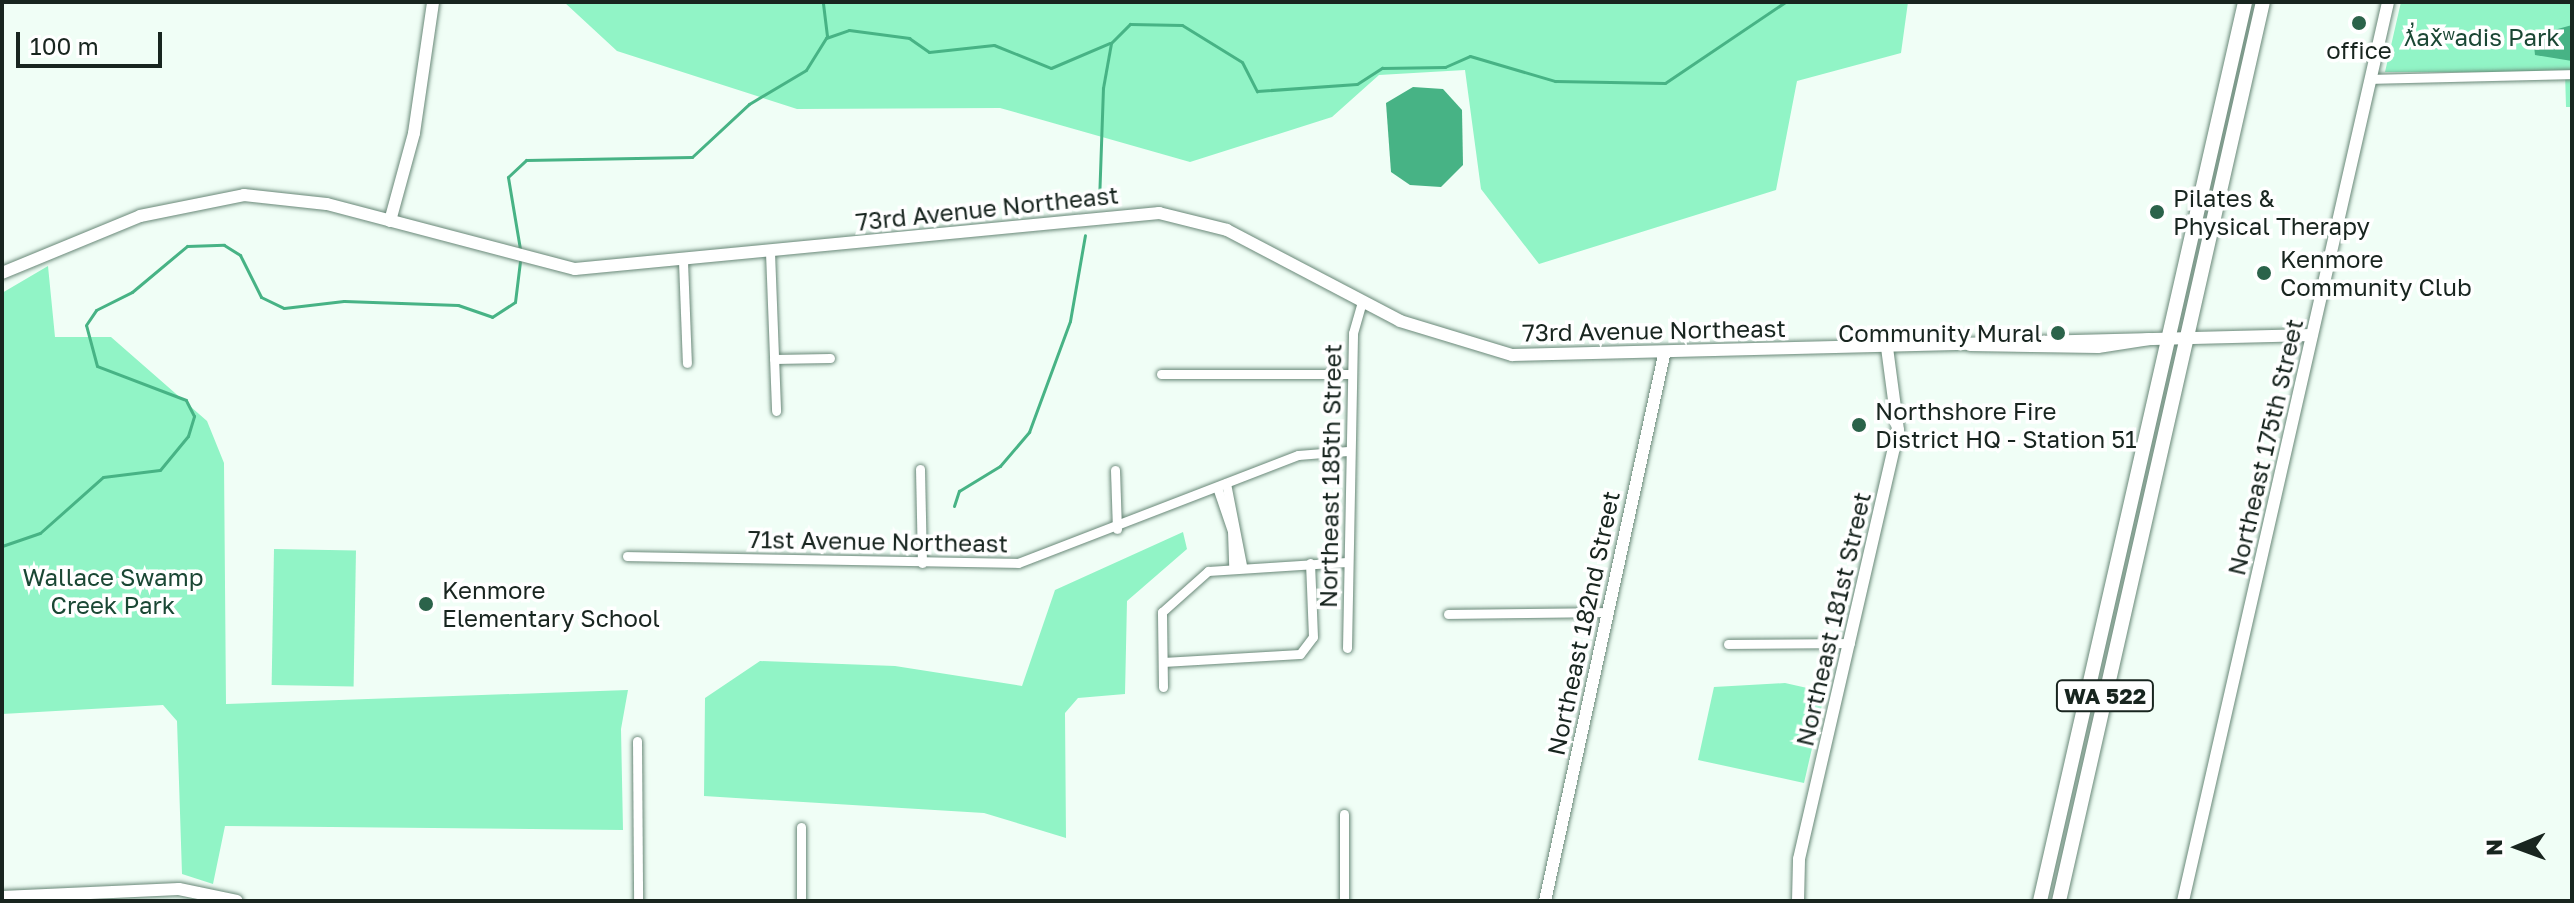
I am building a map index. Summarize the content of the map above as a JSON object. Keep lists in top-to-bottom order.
{
  "streets": {
    "main road": ["WA 522"],
    "street": [
      "73rd Avenue Northeast",
      "Northeast 175th Street",
      "Northeast 185th Street",
      "71st Avenue Northeast",
      "Northeast 181st Street",
      "Northeast 182nd Street"
    ]
  },
  "crossings": [
    ["73rd Avenue Northeast", "Northeast 175th Street"],
    ["73rd Avenue Northeast", "Northeast 185th Street"],
    ["73rd Avenue Northeast", "Northeast 181st Street"],
    ["73rd Avenue Northeast", "Northeast 182nd Street"],
    ["73rd Avenue Northeast", "WA 522"],
    ["Northeast 185th Street", "71st Avenue Northeast"]
  ],
  "parks": ["ƛ̕ax̌ʷadis Park", "Wallace Swamp Creek Park"],
  "places": [
    "office",
    "Pilates & Physical Therapy",
    "Kenmore Community Club",
    "Community Mural",
    "Northshore Fire District HQ - Station 51",
    "Kenmore Elementary School"
  ],
  "scale_bar": "100 m",
  "north": "left"
}
